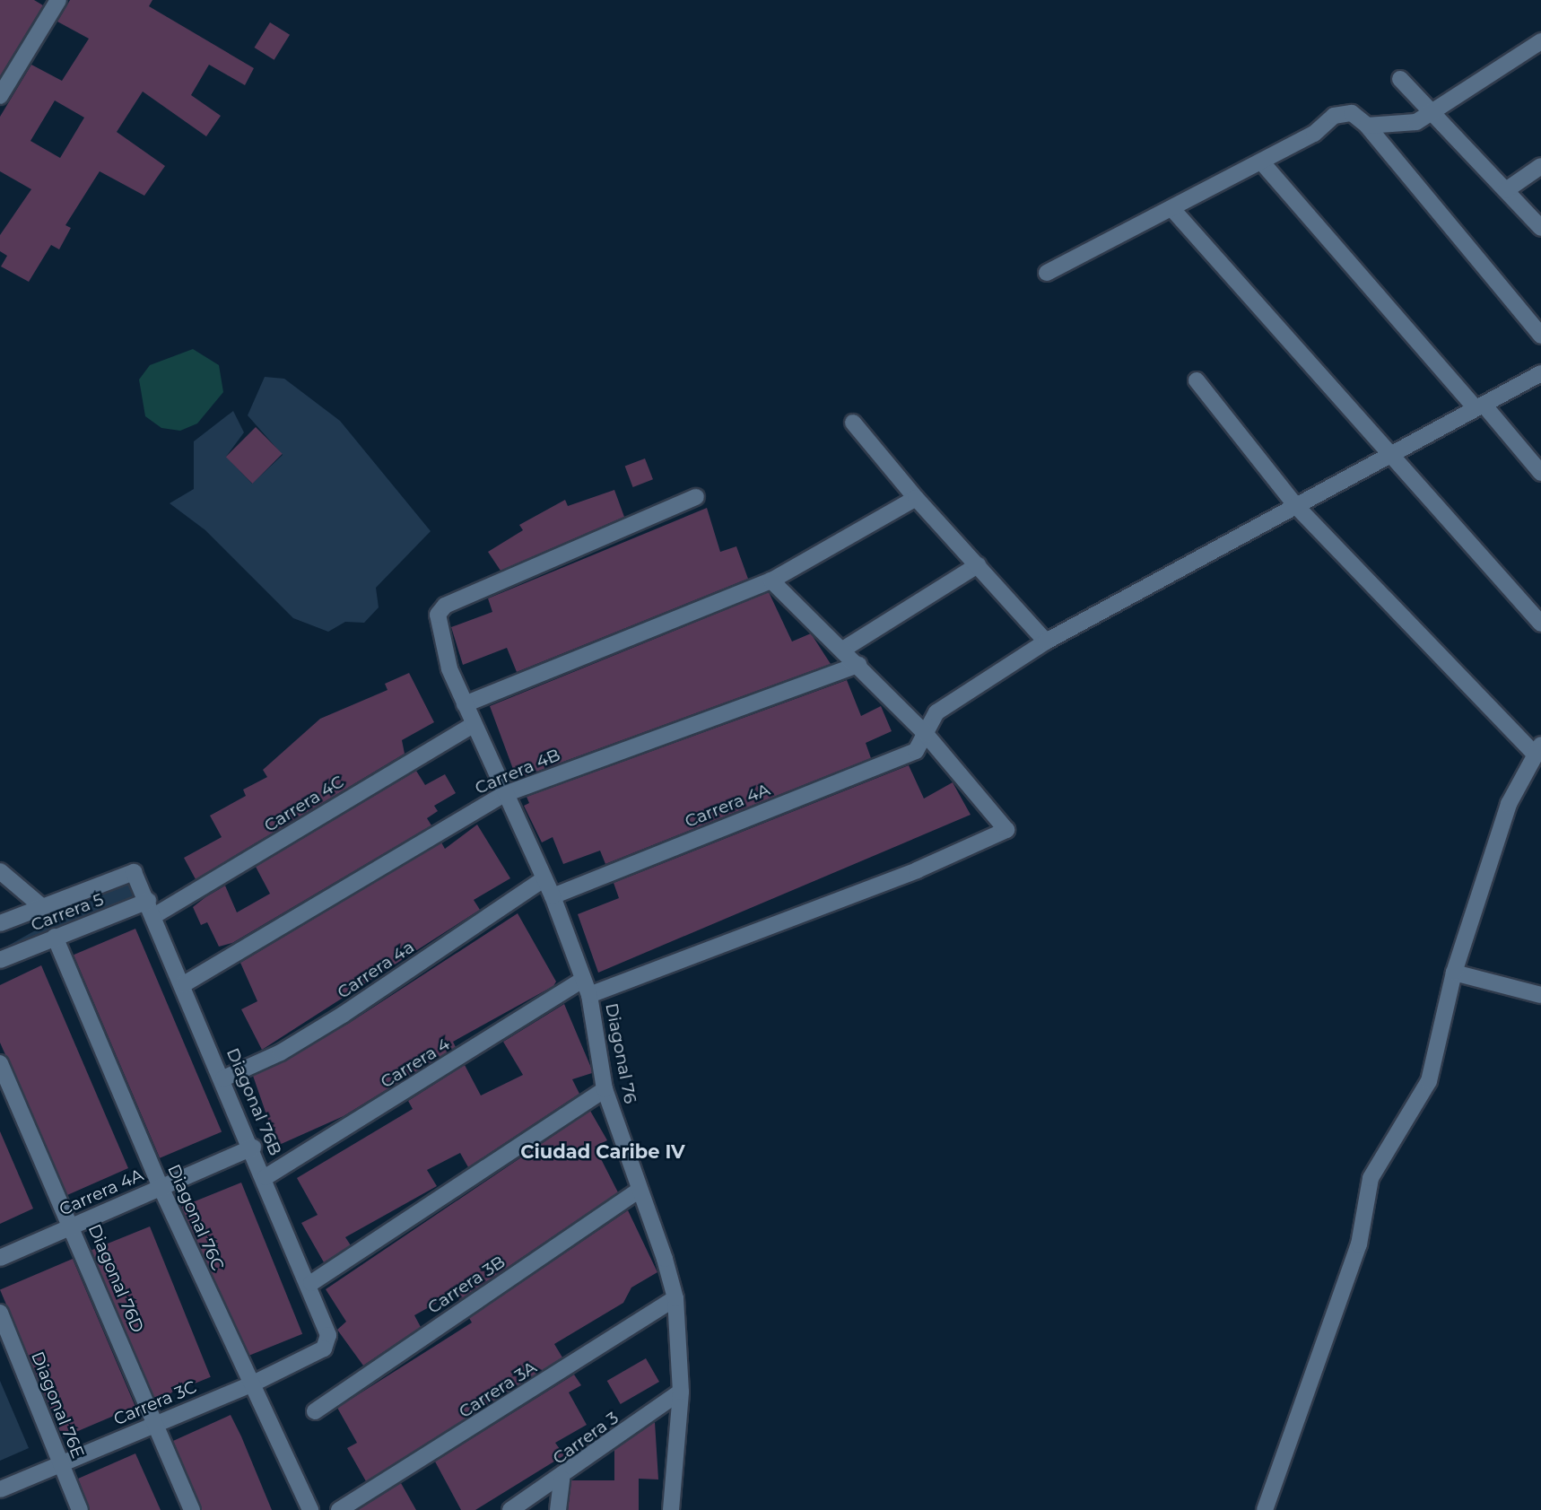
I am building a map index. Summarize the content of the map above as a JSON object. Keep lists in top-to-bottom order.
{
  "streets": {
    "street": [
      "Carrera 4B",
      "Carrera 4C",
      "Carrera 4A",
      "Carrera 5",
      "Carrera 4a",
      "Diagonal 76",
      "Carrera 4",
      "Diagonal 76B",
      "Diagonal 76C",
      "Diagonal 76D",
      "Carrera 3B",
      "Carrera 3A",
      "Carrera 3C",
      "Diagonal 76E",
      "Carrera 3"
    ]
  },
  "crossings": [
    ["Carrera 4B", "Diagonal 76"],
    ["Carrera 4B", "Diagonal 76B"],
    ["Carrera 4C", "Carrera 5"],
    ["Carrera 4C", "Diagonal 76"],
    ["Carrera 4C", "Diagonal 76B"],
    ["Carrera 4A", "Diagonal 76"],
    ["Carrera 4A", "Diagonal 76B"],
    ["Carrera 4A", "Diagonal 76C"],
    ["Carrera 4A", "Diagonal 76D"],
    ["Carrera 5", "Diagonal 76B"],
    ["Carrera 5", "Diagonal 76C"],
    ["Carrera 4a", "Diagonal 76"],
    ["Carrera 4a", "Diagonal 76B"],
    ["Diagonal 76", "Carrera 4"],
    ["Diagonal 76", "Carrera 3B"],
    ["Diagonal 76", "Carrera 3A"],
    ["Diagonal 76", "Carrera 3"],
    ["Carrera 4", "Diagonal 76B"],
    ["Diagonal 76B", "Carrera 3C"],
    ["Diagonal 76C", "Carrera 3C"],
    ["Diagonal 76D", "Carrera 3C"],
    ["Carrera 3C", "Diagonal 76E"]
  ],
  "districts": ["Ciudad Caribe IV"]
}
